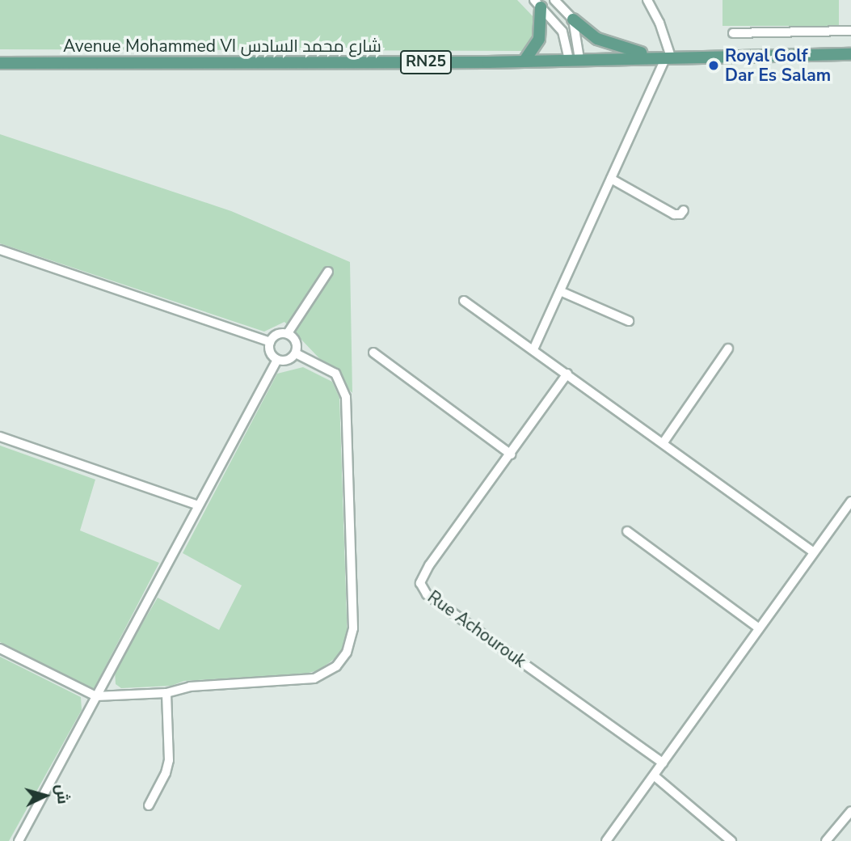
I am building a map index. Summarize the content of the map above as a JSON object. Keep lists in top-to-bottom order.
{
  "streets": {
    "main road": ["Avenue Mohammed VI شارع محمد السادس", "RN25"],
    "street": ["Rue Achourouk"]
  },
  "places": ["Royal Golf Dar Es Salam"],
  "north": "right"
}
